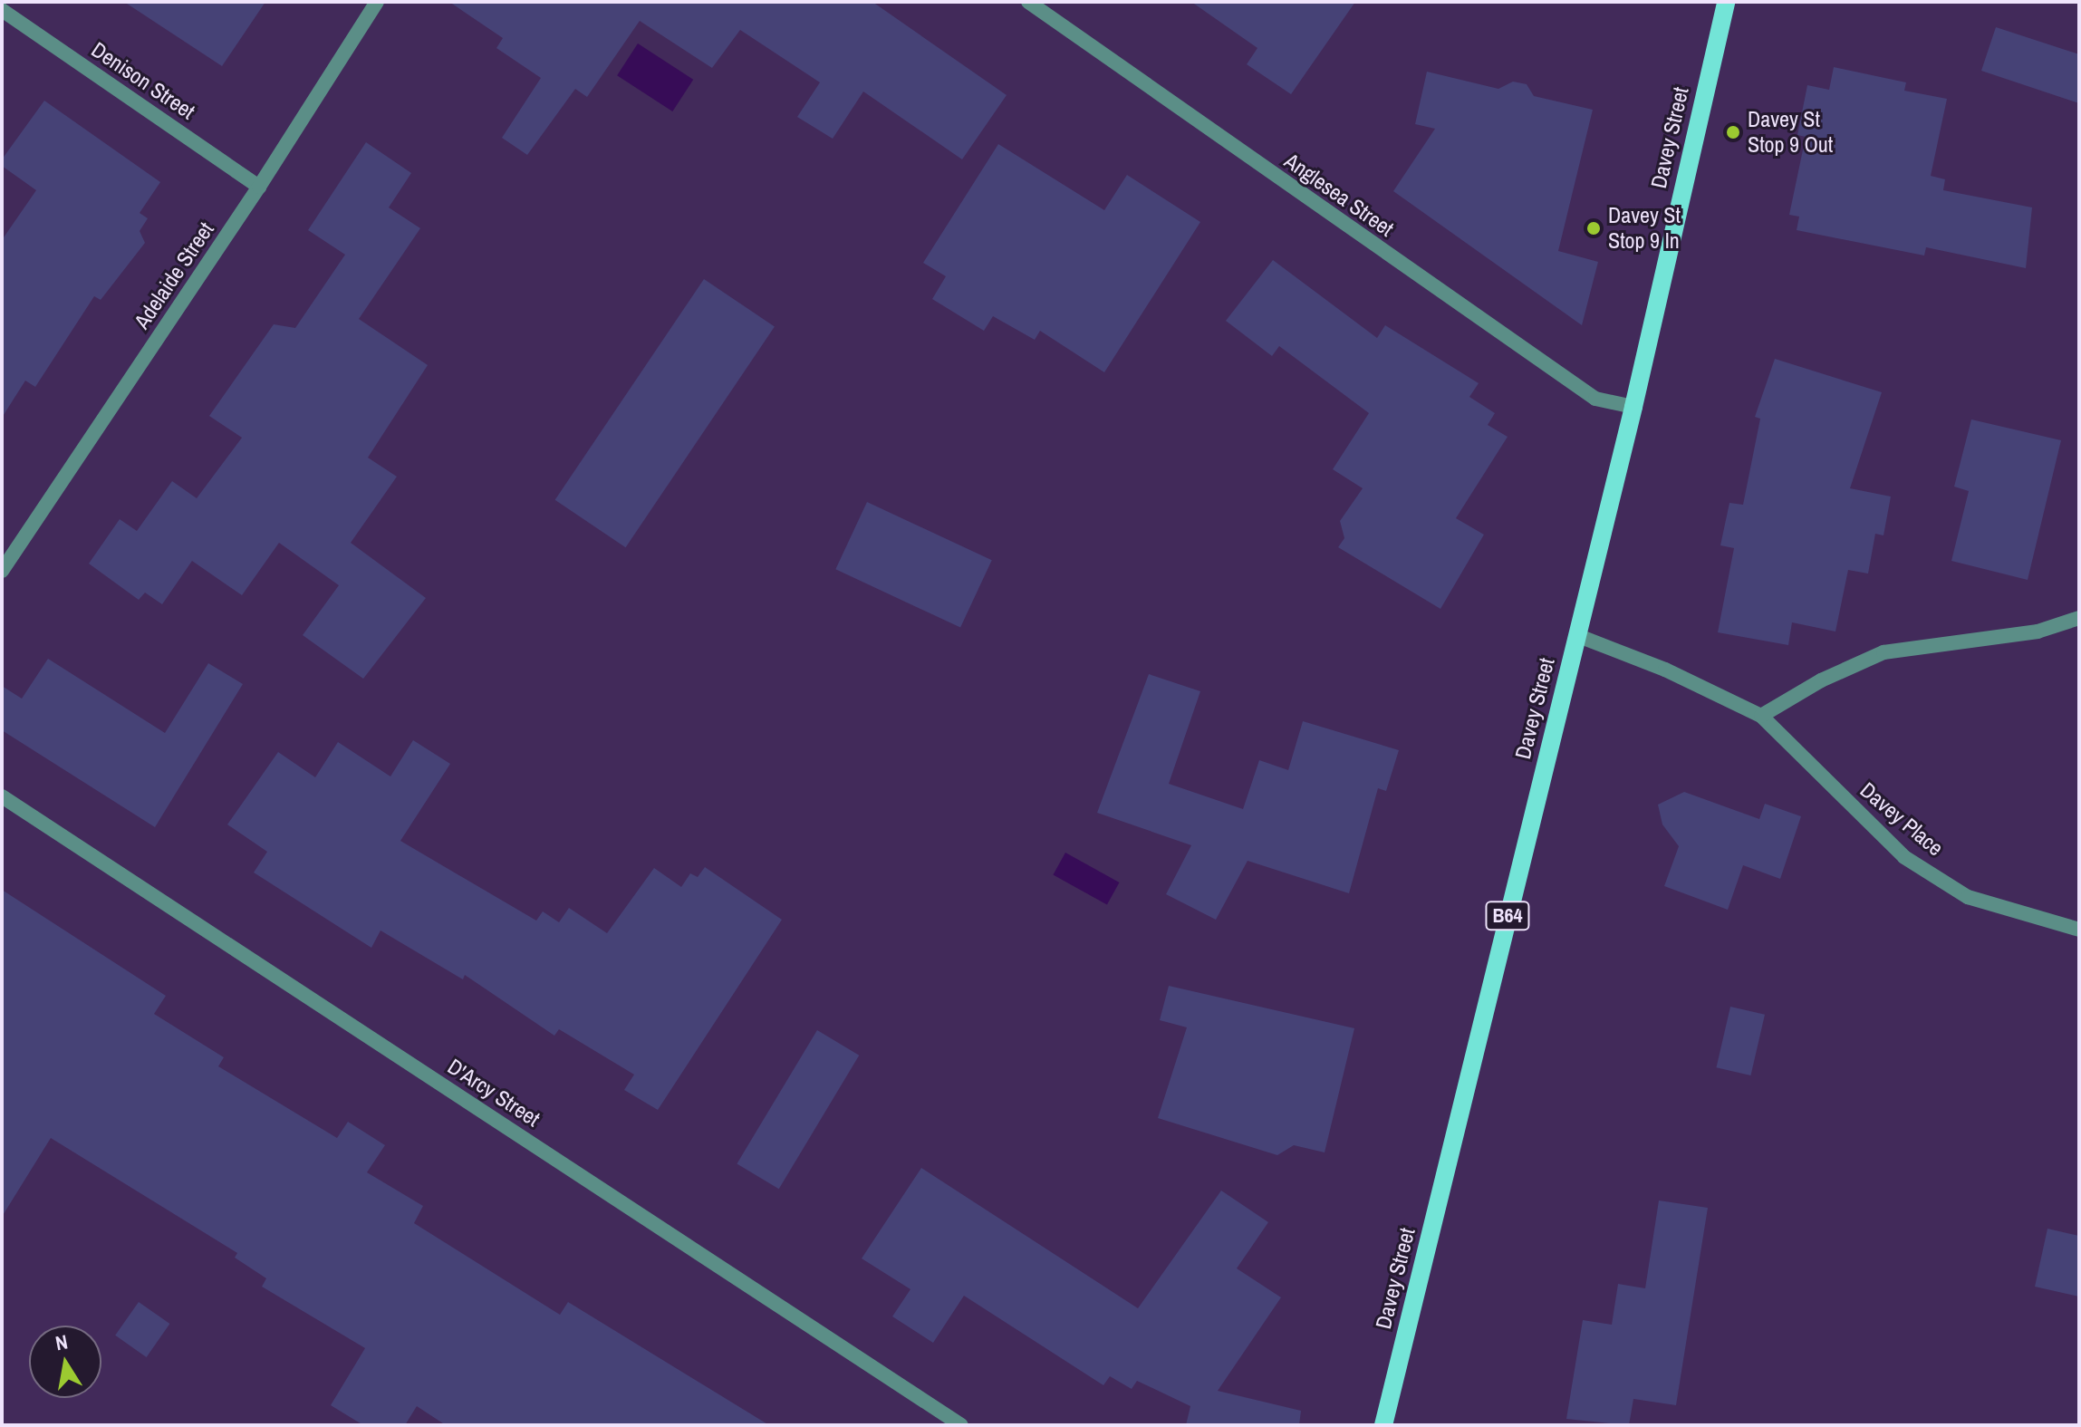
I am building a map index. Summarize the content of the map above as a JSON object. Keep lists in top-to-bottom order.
{
  "streets": {
    "main road": ["Davey Street", "B64"],
    "street": [
      "Denison Street",
      "Anglesea Street",
      "Adelaide Street",
      "Davey Place",
      "D'Arcy Street"
    ]
  },
  "crossings": [
    ["Denison Street", "Adelaide Street"],
    ["Davey Street", "Anglesea Street"],
    ["Davey Street", "Davey Place"]
  ],
  "places": ["Davey St Stop 9 Out", "Davey St Stop 9 In"],
  "north": "top"
}
